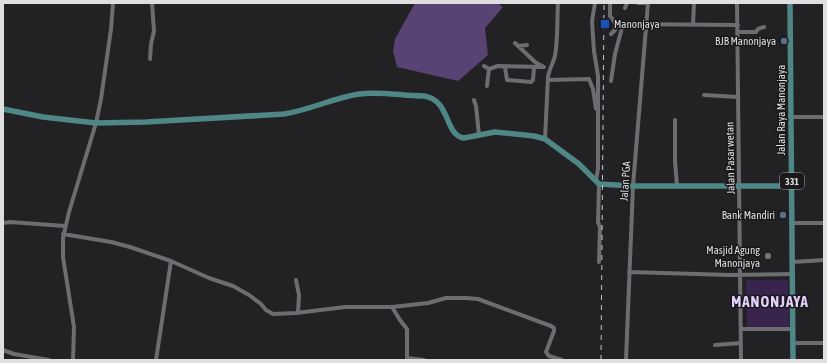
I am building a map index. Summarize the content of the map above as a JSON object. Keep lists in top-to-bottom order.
{
  "streets": {
    "main road": ["Jalan Raya Manonjaya", "331"],
    "street": ["Jalan Pasar wetan", "Jalan PGA"]
  },
  "districts": ["MANONJAYA"],
  "places": {
    "transit": ["Manonjaya"],
    "other": ["BJB Manonjaya", "Bank Mandiri", "Masjid Agung Manonjaya"]
  }
}
